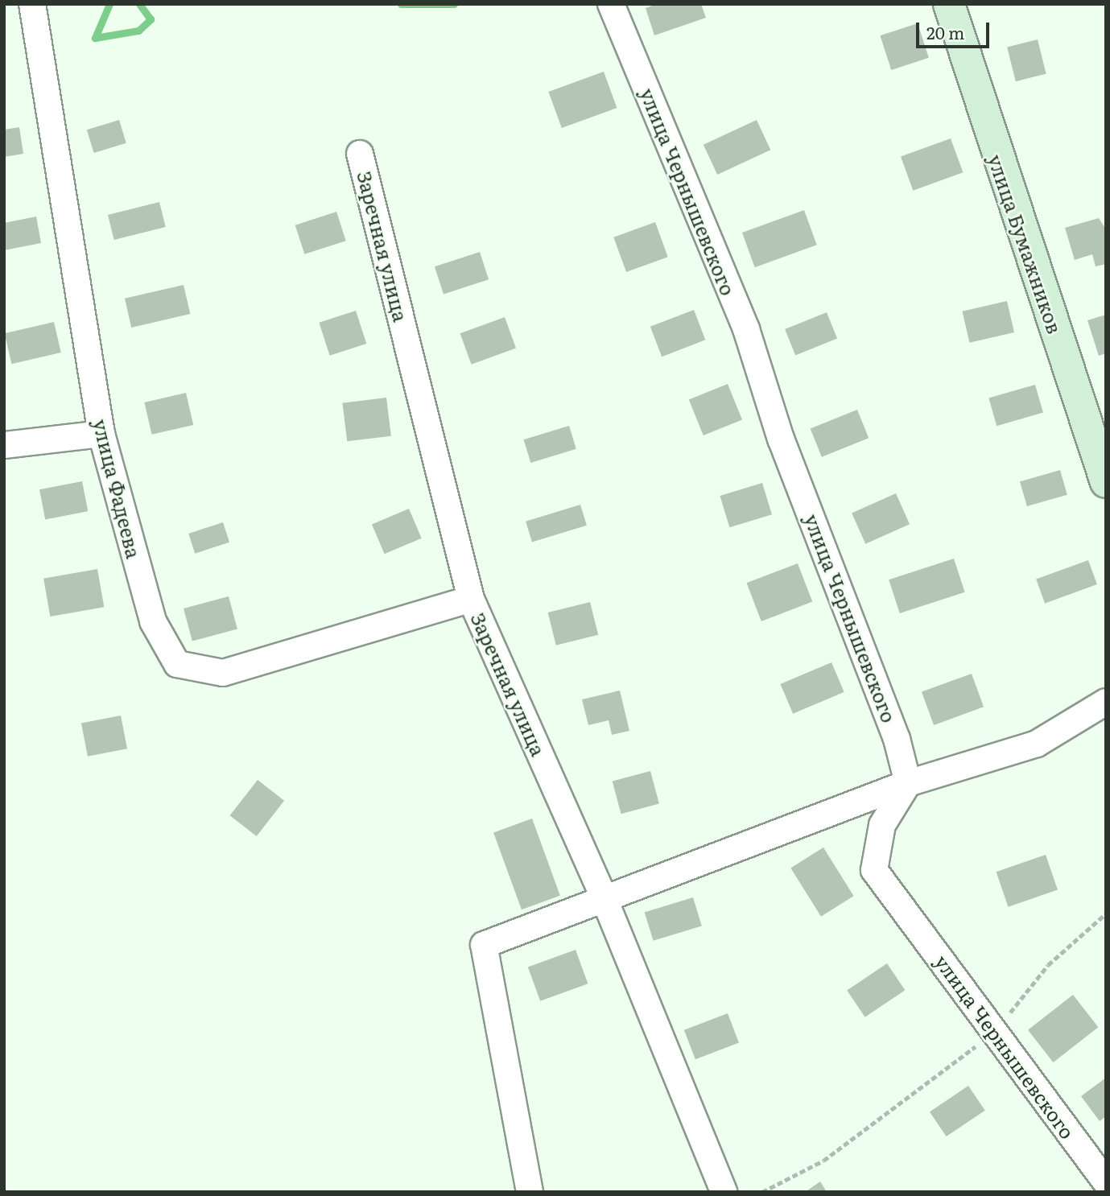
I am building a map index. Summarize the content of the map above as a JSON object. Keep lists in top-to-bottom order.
{
  "streets": {
    "street": [
      "улица Чернышевского",
      "улица Бумажников",
      "Заречная улица",
      "улица Фадеева"
    ]
  },
  "crossings": [
    ["Заречная улица", "улица Фадеева"]
  ],
  "scale_bar": "20 m"
}
